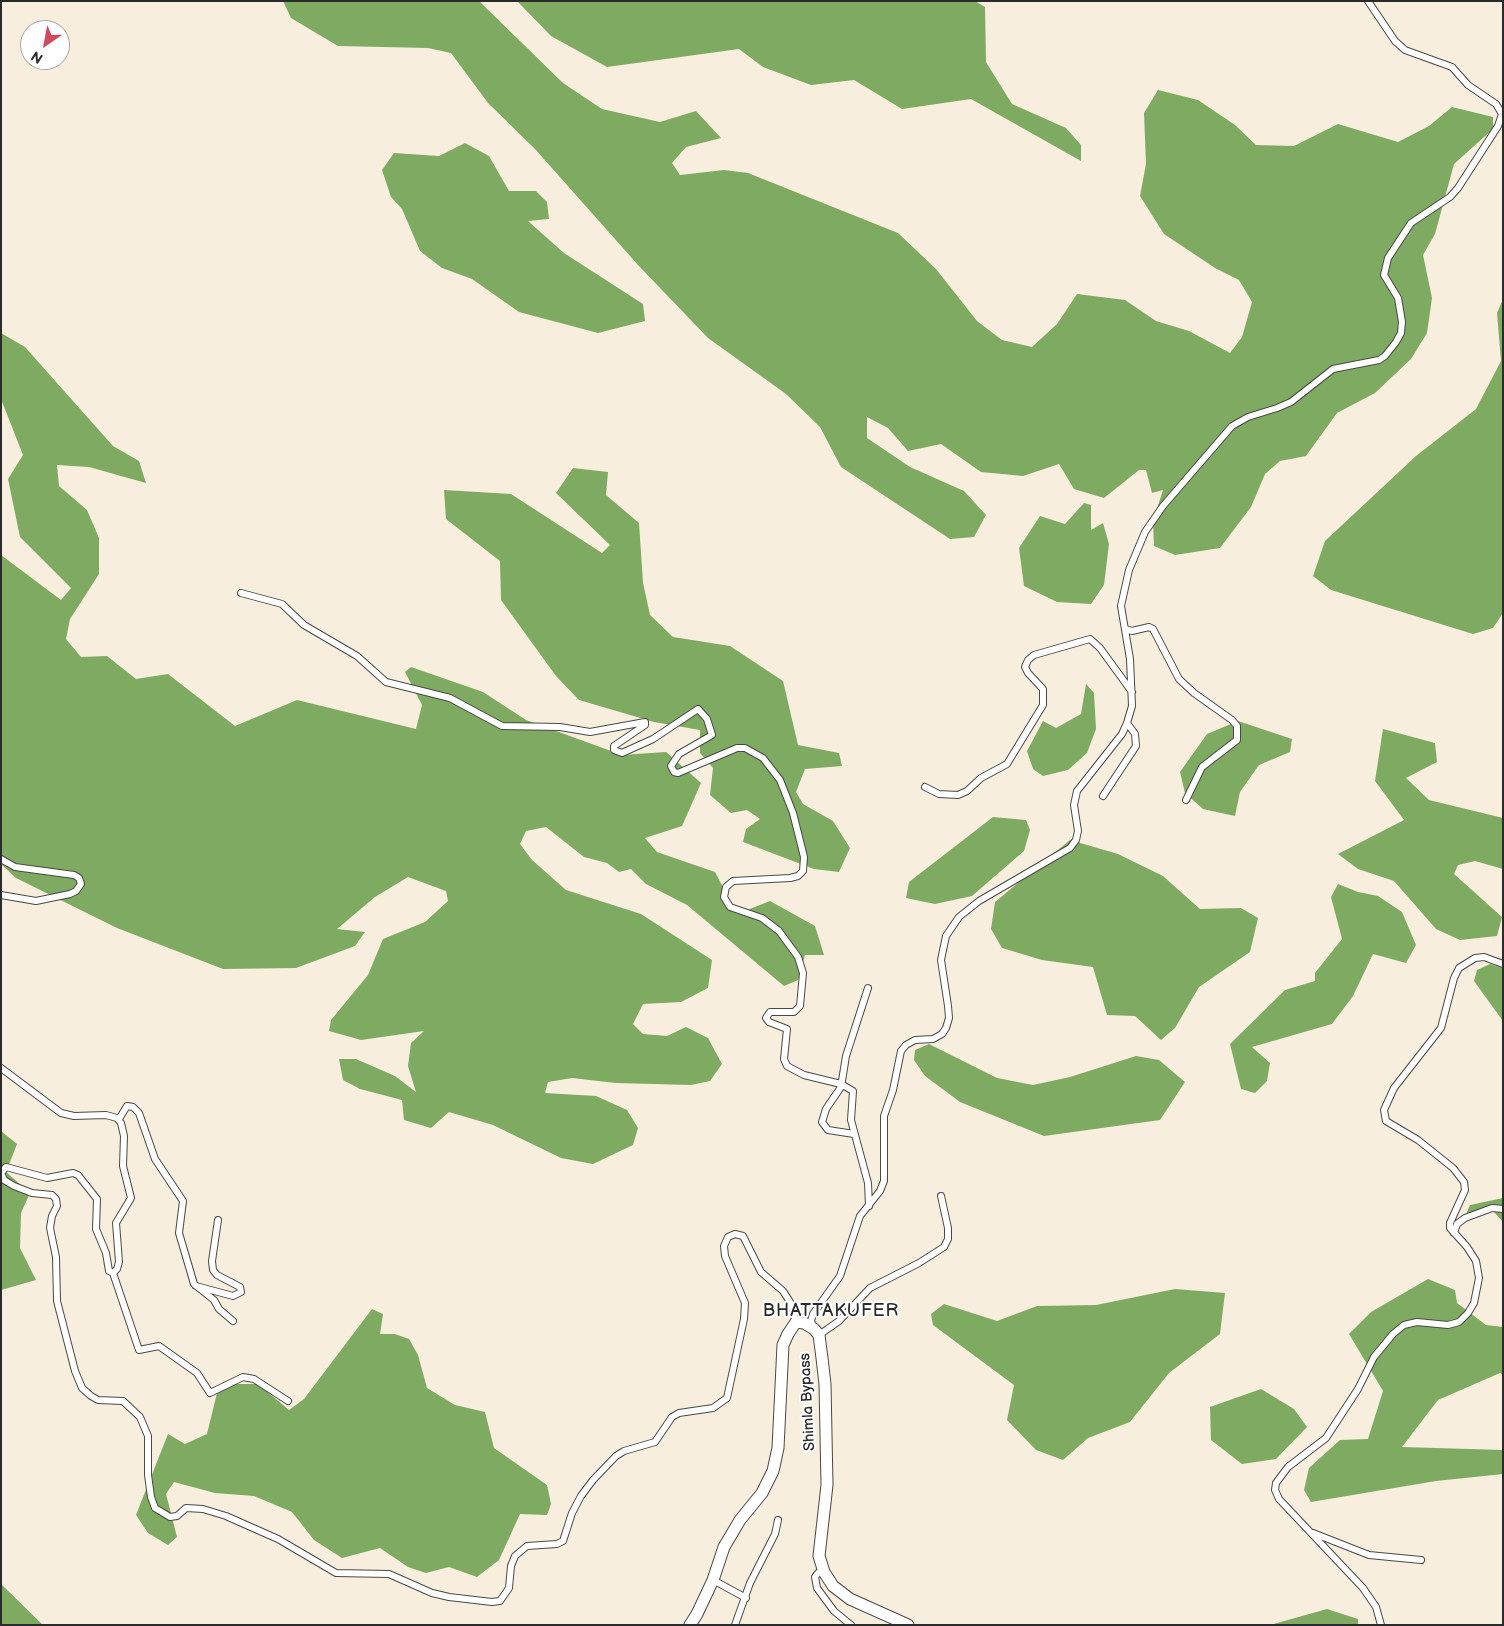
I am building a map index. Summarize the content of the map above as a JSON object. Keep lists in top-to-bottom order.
{
  "streets": {
    "highway": ["Shimla Bypass"]
  },
  "districts": ["BHATTAKUFER"],
  "north": "bottom left"
}
